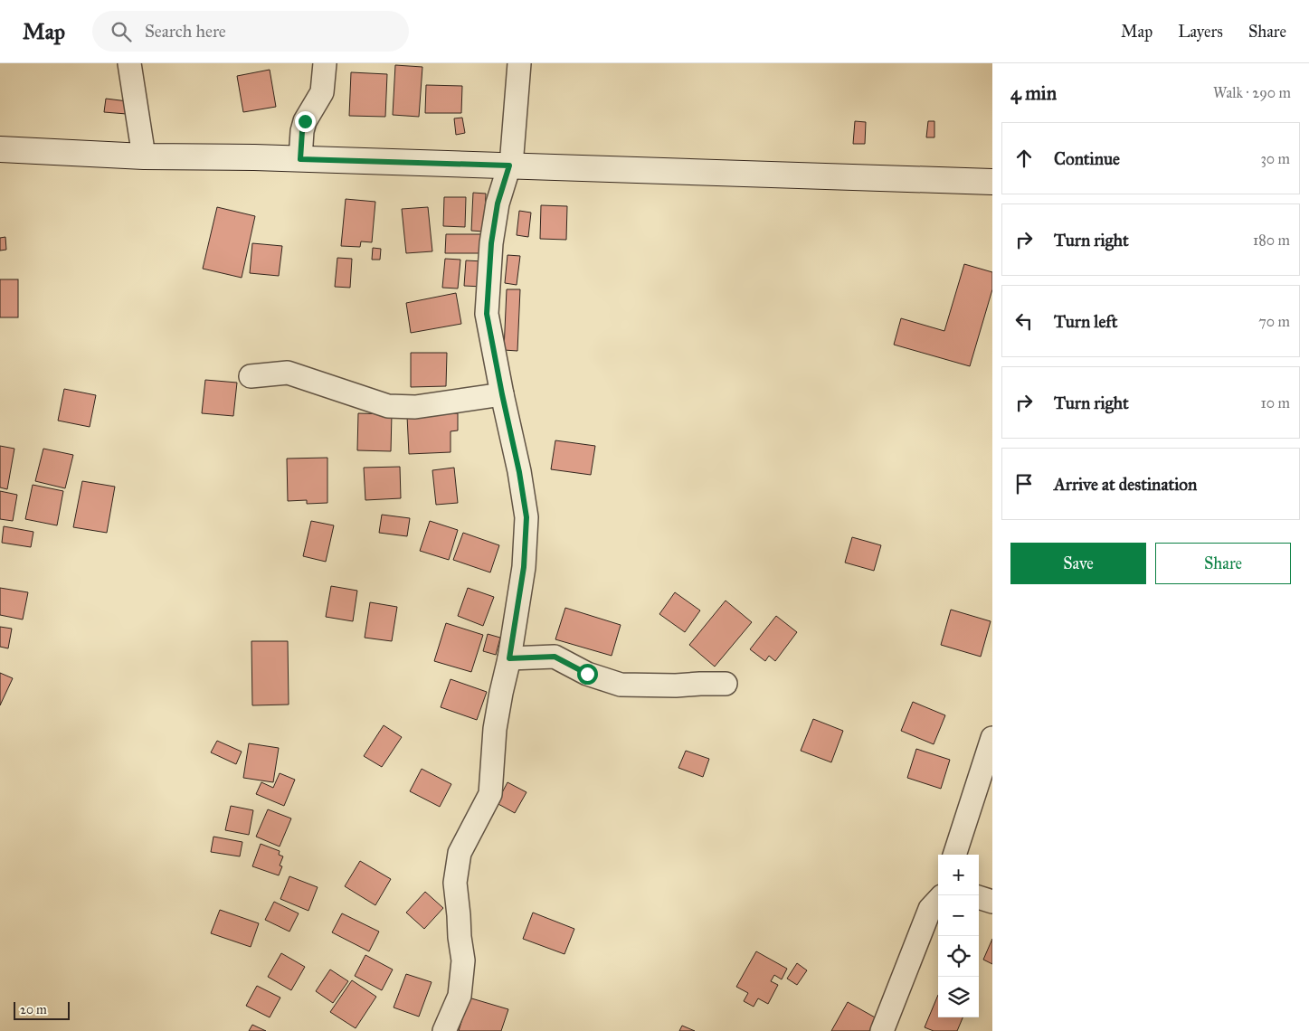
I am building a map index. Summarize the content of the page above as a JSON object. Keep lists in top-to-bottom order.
{
  "scale_bar": "20 m",
  "page": {
    "header": "Map",
    "search": "Search here",
    "nav": ["Map", "Layers", "Share"],
    "heading": ["4 min", "Walk · 290 m"],
    "list": [
      ["Continue", "30 m"],
      ["Turn right", "180 m"],
      ["Turn left", "70 m"],
      ["Turn right", "10 m"],
      "Arrive at destination"
    ],
    "buttons": ["Save", "Share"],
    "map_buttons": ["+", "−"],
    "scale": "20 m"
  }
}
